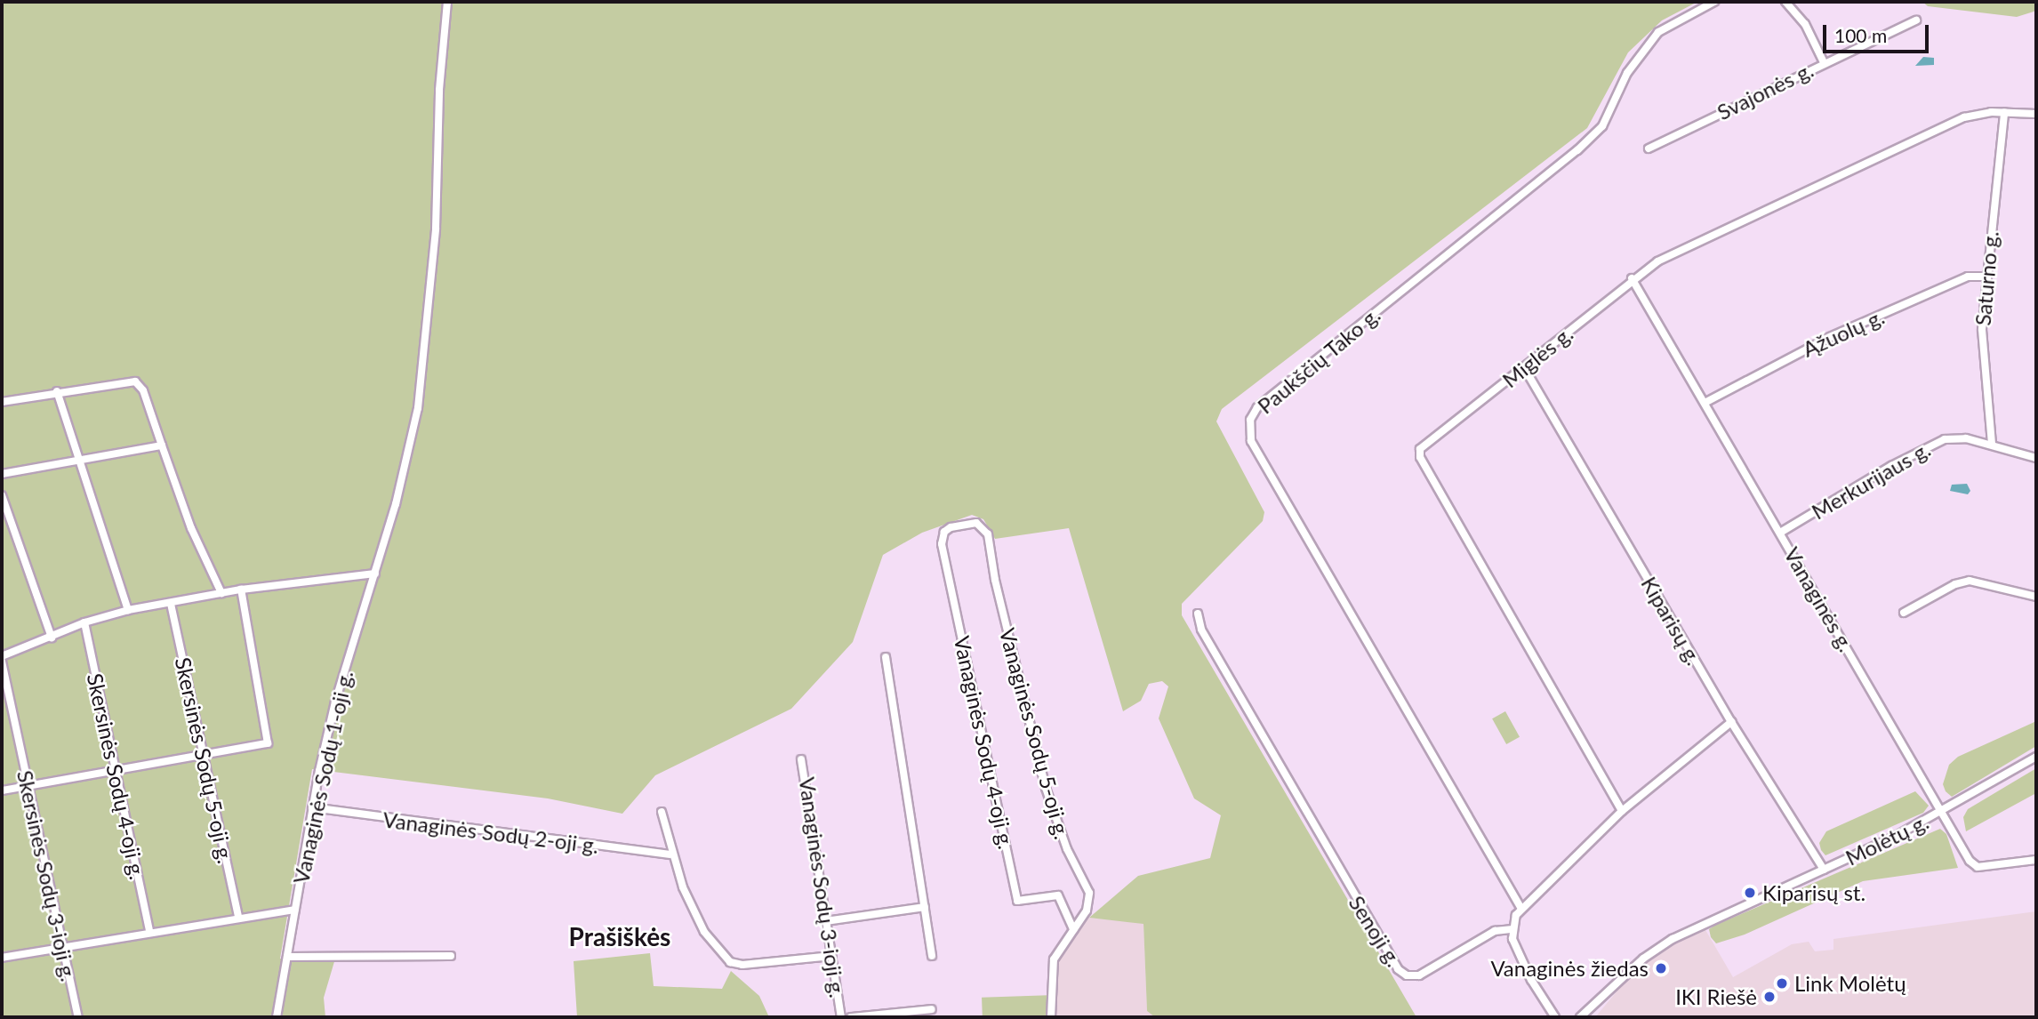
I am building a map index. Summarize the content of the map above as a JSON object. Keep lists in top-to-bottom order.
{
  "streets": {
    "street": [
      "Svajonės g.",
      "Saturno g.",
      "Ąžuolų g.",
      "Miglės g.",
      "Paukščių Tako g.",
      "Merkurijaus g.",
      "Vanaginės g.",
      "Kiparisų g.",
      "Vanaginės Sodų 5-oji g.",
      "Vanaginės Sodų 4-oji g.",
      "Skersinės Sodų 5-oji g.",
      "Skersinės Sodų 4-oji g.",
      "Vanaginės Sodų 1-oji g.",
      "Vanaginės Sodų 2-oji g.",
      "Molėtų g.",
      "Skersinės Sodų 3-ioji g.",
      "Vanaginės Sodų 3-ioji g.",
      "Senoji g."
    ]
  },
  "crossings": [
    ["Saturno g.", "Ąžuolų g."],
    ["Saturno g.", "Miglės g."],
    ["Saturno g.", "Merkurijaus g."],
    ["Ąžuolų g.", "Vanaginės g."],
    ["Miglės g.", "Vanaginės g."],
    ["Miglės g.", "Kiparisų g."],
    ["Merkurijaus g.", "Vanaginės g."],
    ["Vanaginės g.", "Molėtų g."],
    ["Kiparisų g.", "Molėtų g."],
    ["Vanaginės Sodų 5-oji g.", "Vanaginės Sodų 4-oji g."],
    ["Vanaginės Sodų 1-oji g.", "Vanaginės Sodų 2-oji g."]
  ],
  "districts": ["Prašiškės"],
  "places": [
    "Kiparisų st.",
    "Vanaginės žiedas",
    "Link Molėtų",
    "IKI Riešė"
  ],
  "scale_bar": "100 m"
}
